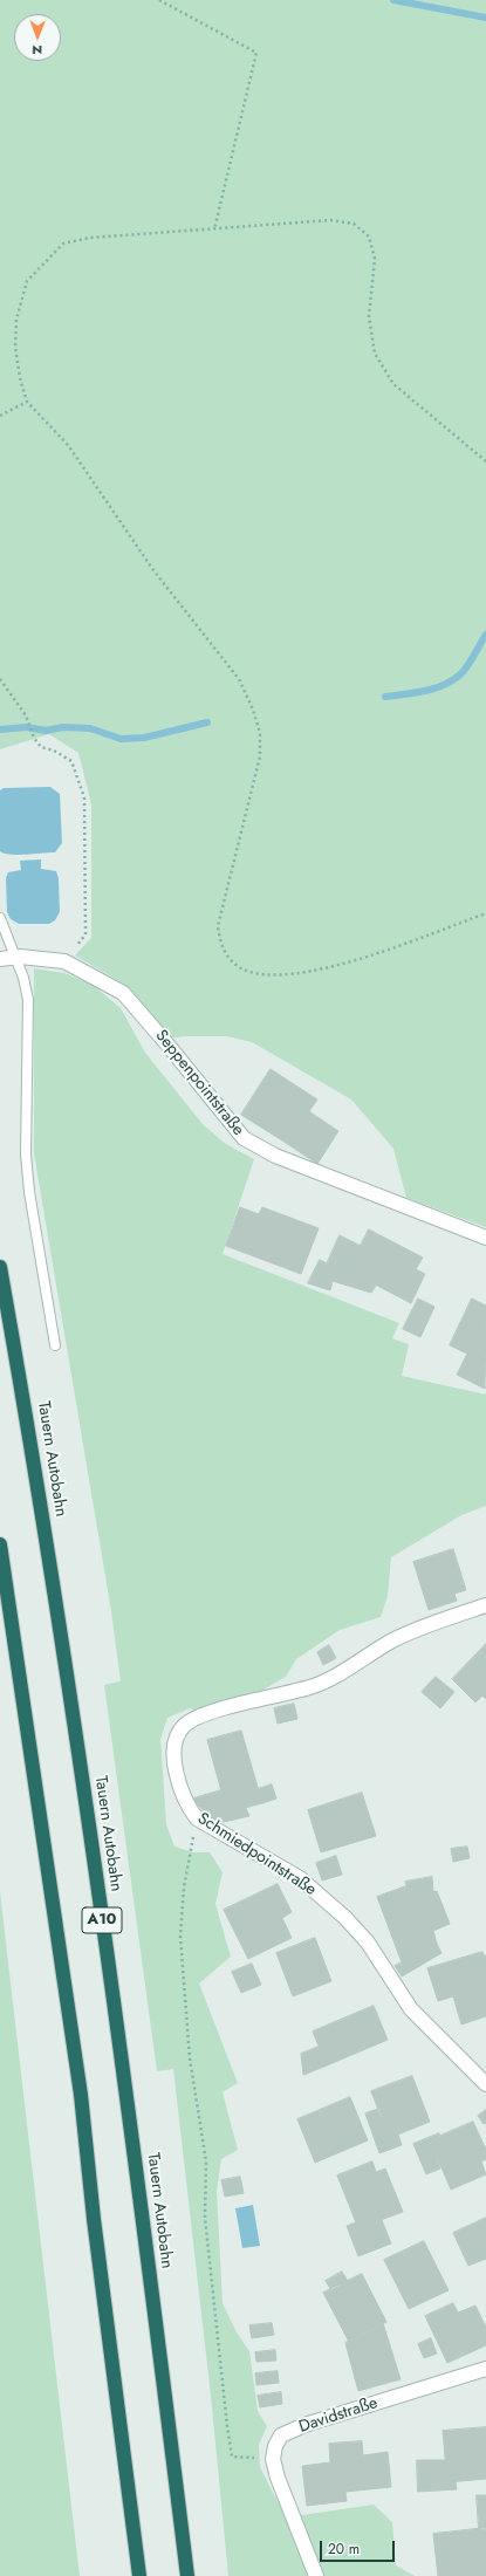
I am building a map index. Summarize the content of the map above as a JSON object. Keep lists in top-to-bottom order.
{
  "streets": {
    "highway": ["Tauern Autobahn", "A10"],
    "street": ["Seppenpointstraße", "Schmiedpointstraße", "Davidstraße"]
  },
  "scale_bar": "20 m",
  "north": "bottom"
}
